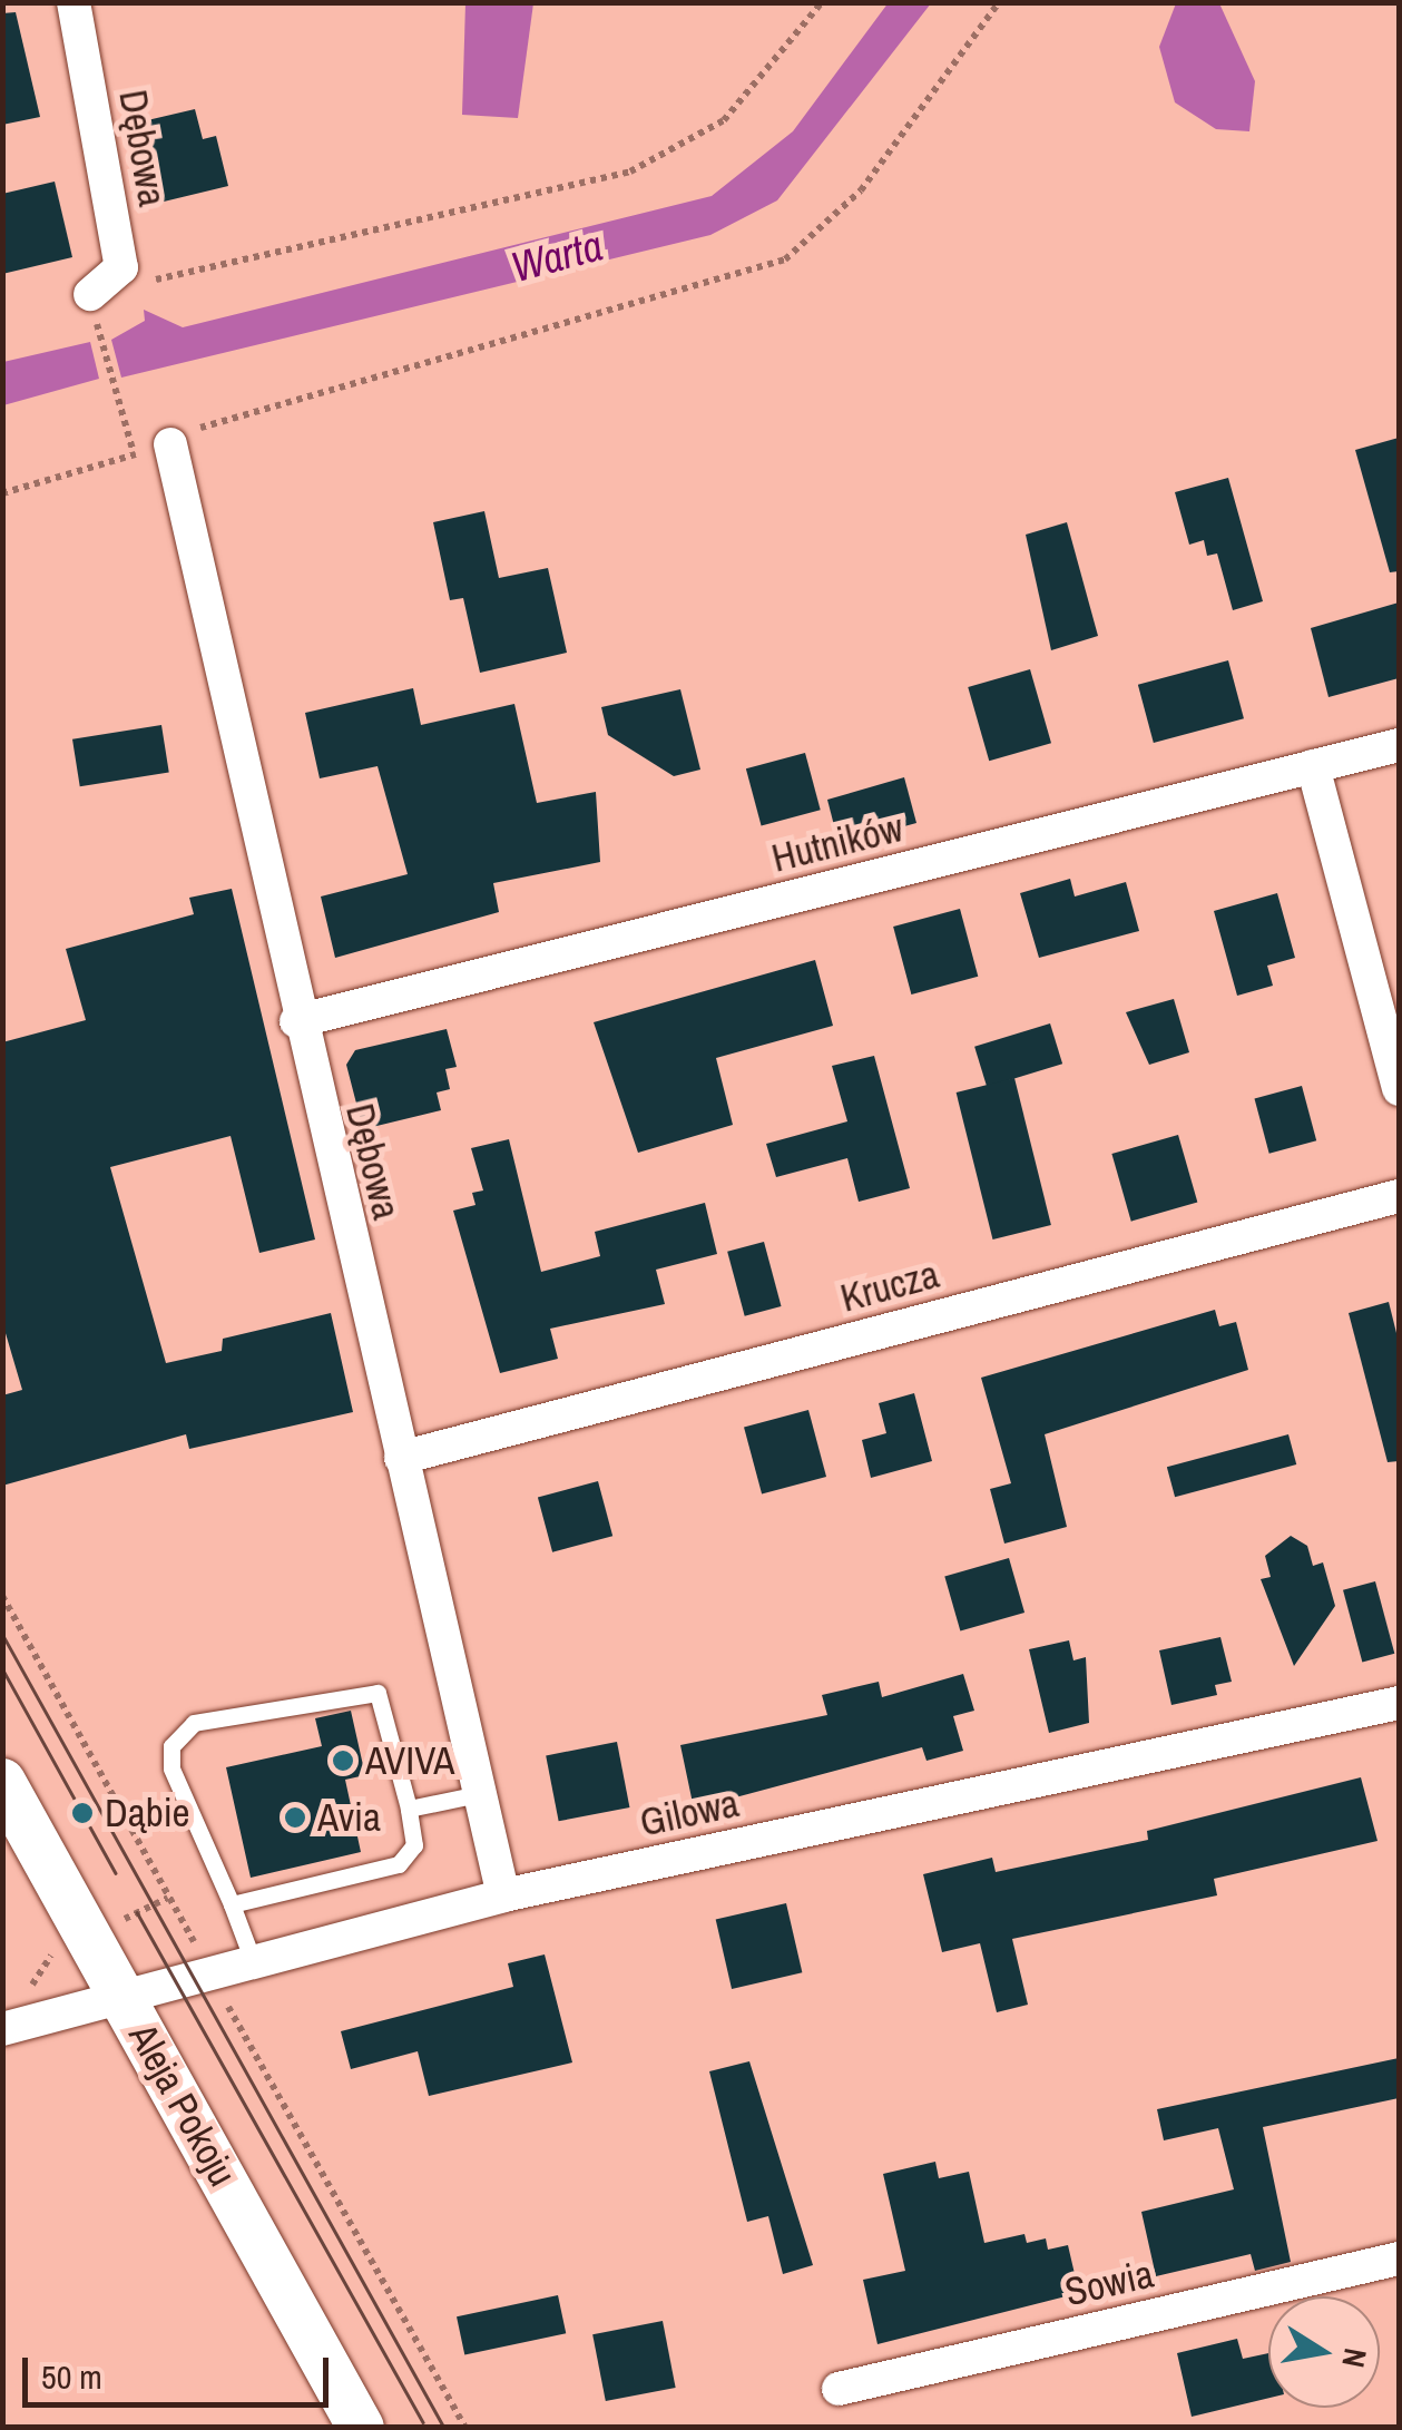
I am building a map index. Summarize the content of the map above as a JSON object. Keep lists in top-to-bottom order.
{
  "streets": {
    "street": [
      "Dębowa",
      "Hutników",
      "Krucza",
      "Gilowa",
      "Aleja Pokoju",
      "Sowia"
    ]
  },
  "crossings": [
    ["Dębowa", "Hutników"],
    ["Dębowa", "Krucza"],
    ["Dębowa", "Gilowa"],
    ["Gilowa", "Aleja Pokoju"]
  ],
  "water": ["Warta"],
  "places": ["AVIVA", "Dąbie", "Avia"],
  "scale_bar": "50 m",
  "north": "right"
}
